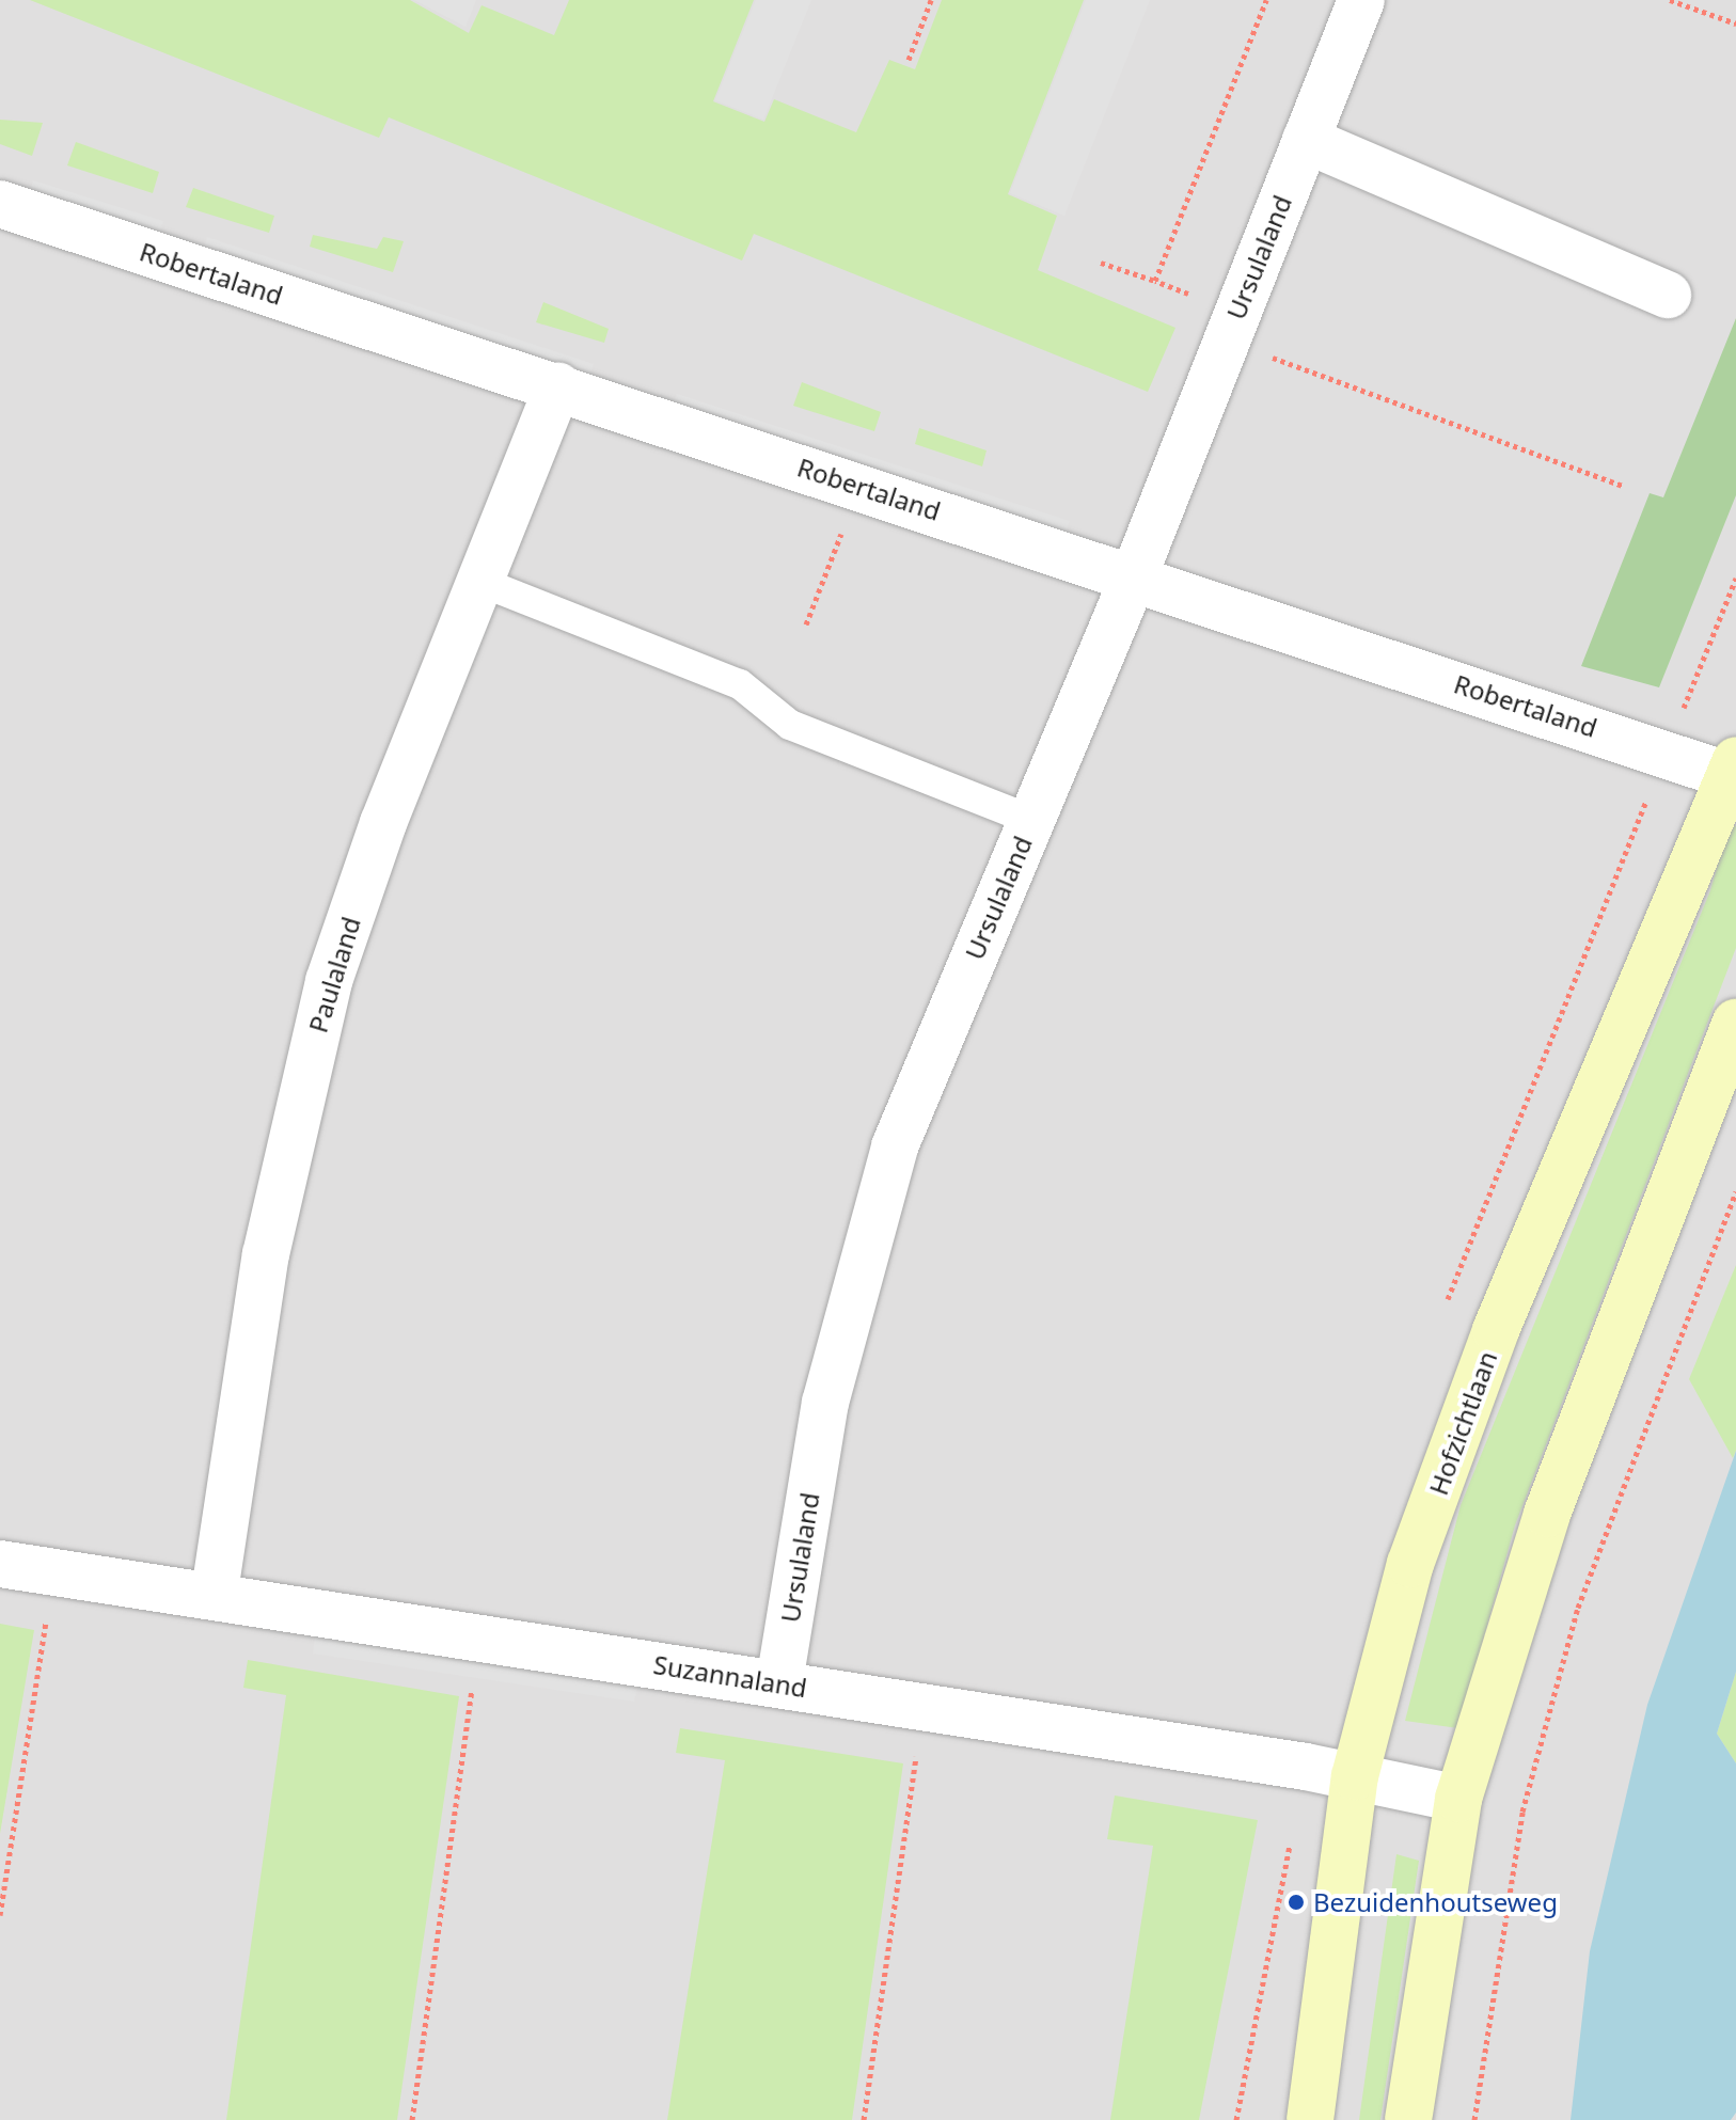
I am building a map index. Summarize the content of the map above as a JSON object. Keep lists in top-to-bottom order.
{
  "streets": {
    "main road": ["Hofzichtlaan"],
    "street": [
      "Ursulaland",
      "Robertaland",
      "Paulaland",
      "Suzannaland"
    ]
  },
  "crossings": [
    ["Ursulaland", "Robertaland"],
    ["Ursulaland", "Suzannaland"],
    ["Robertaland", "Paulaland"],
    ["Robertaland", "Hofzichtlaan"],
    ["Paulaland", "Suzannaland"],
    ["Hofzichtlaan", "Suzannaland"]
  ],
  "places": ["Bezuidenhoutseweg"]
}
